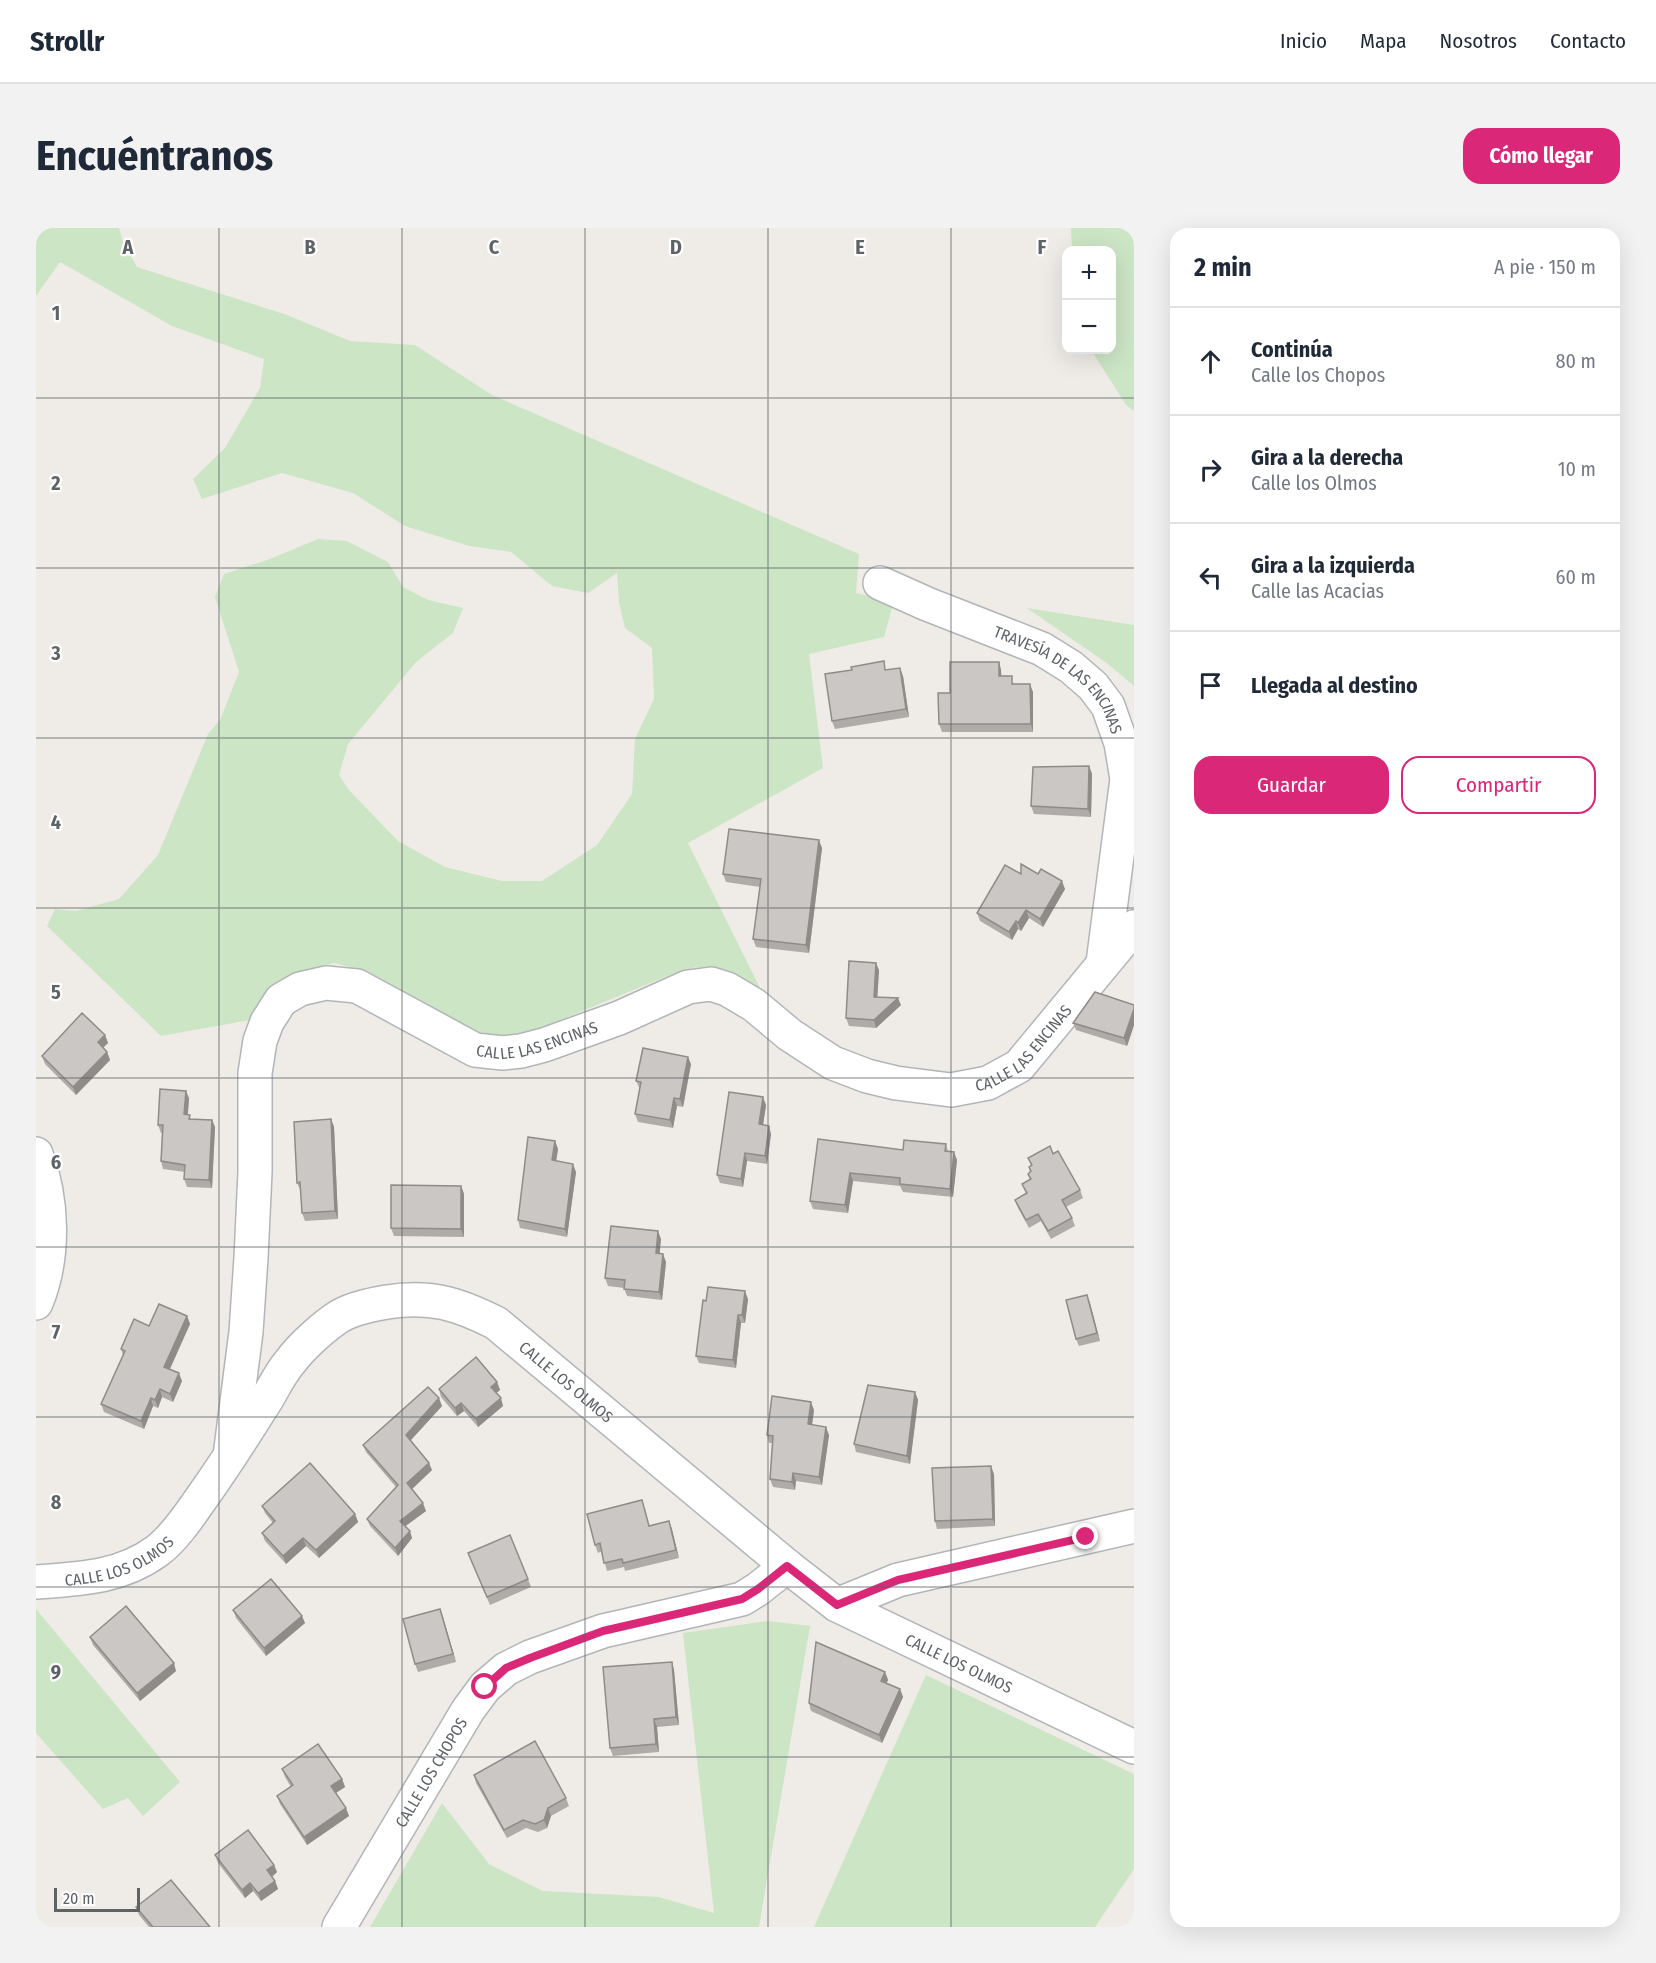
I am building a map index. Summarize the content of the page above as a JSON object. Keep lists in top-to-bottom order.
{
  "streets": {
    "street": [
      "TRAVESÍA DE LAS ENCINAS",
      "CALLE LAS ENCINAS",
      "CALLE LOS OLMOS",
      "CALLE LOS CHOPOS"
    ]
  },
  "crossings": [
    ["TRAVESÍA DE LAS ENCINAS", "CALLE LAS ENCINAS"],
    ["CALLE LAS ENCINAS", "CALLE LOS OLMOS"],
    ["CALLE LOS OLMOS", "CALLE LOS CHOPOS"]
  ],
  "scale_bar": "20 m",
  "page": {
    "header": "Strollr",
    "nav": [
      "Inicio",
      "Mapa",
      "Nosotros",
      "Contacto"
    ],
    "buttons": [
      "Cómo llegar",
      ["Guardar", "Compartir"]
    ],
    "title": "Encuéntranos",
    "heading": ["2 min", "A pie · 150 m"],
    "map_buttons": ["+", "−"],
    "list": [
      ["Continúa", "Calle los Chopos", "80 m"],
      ["Gira a la derecha", "Calle los Olmos", "10 m"],
      ["Gira a la izquierda", "Calle las Acacias", "60 m"],
      "Llegada al destino"
    ],
    "scale": "20 m"
  },
  "grid": {
    "columns": [
      "A",
      "B",
      "C",
      "D",
      "E",
      "F"
    ],
    "rows": [
      "1",
      "2",
      "3",
      "4",
      "5",
      "6",
      "7",
      "8",
      "9"
    ]
  }
}
